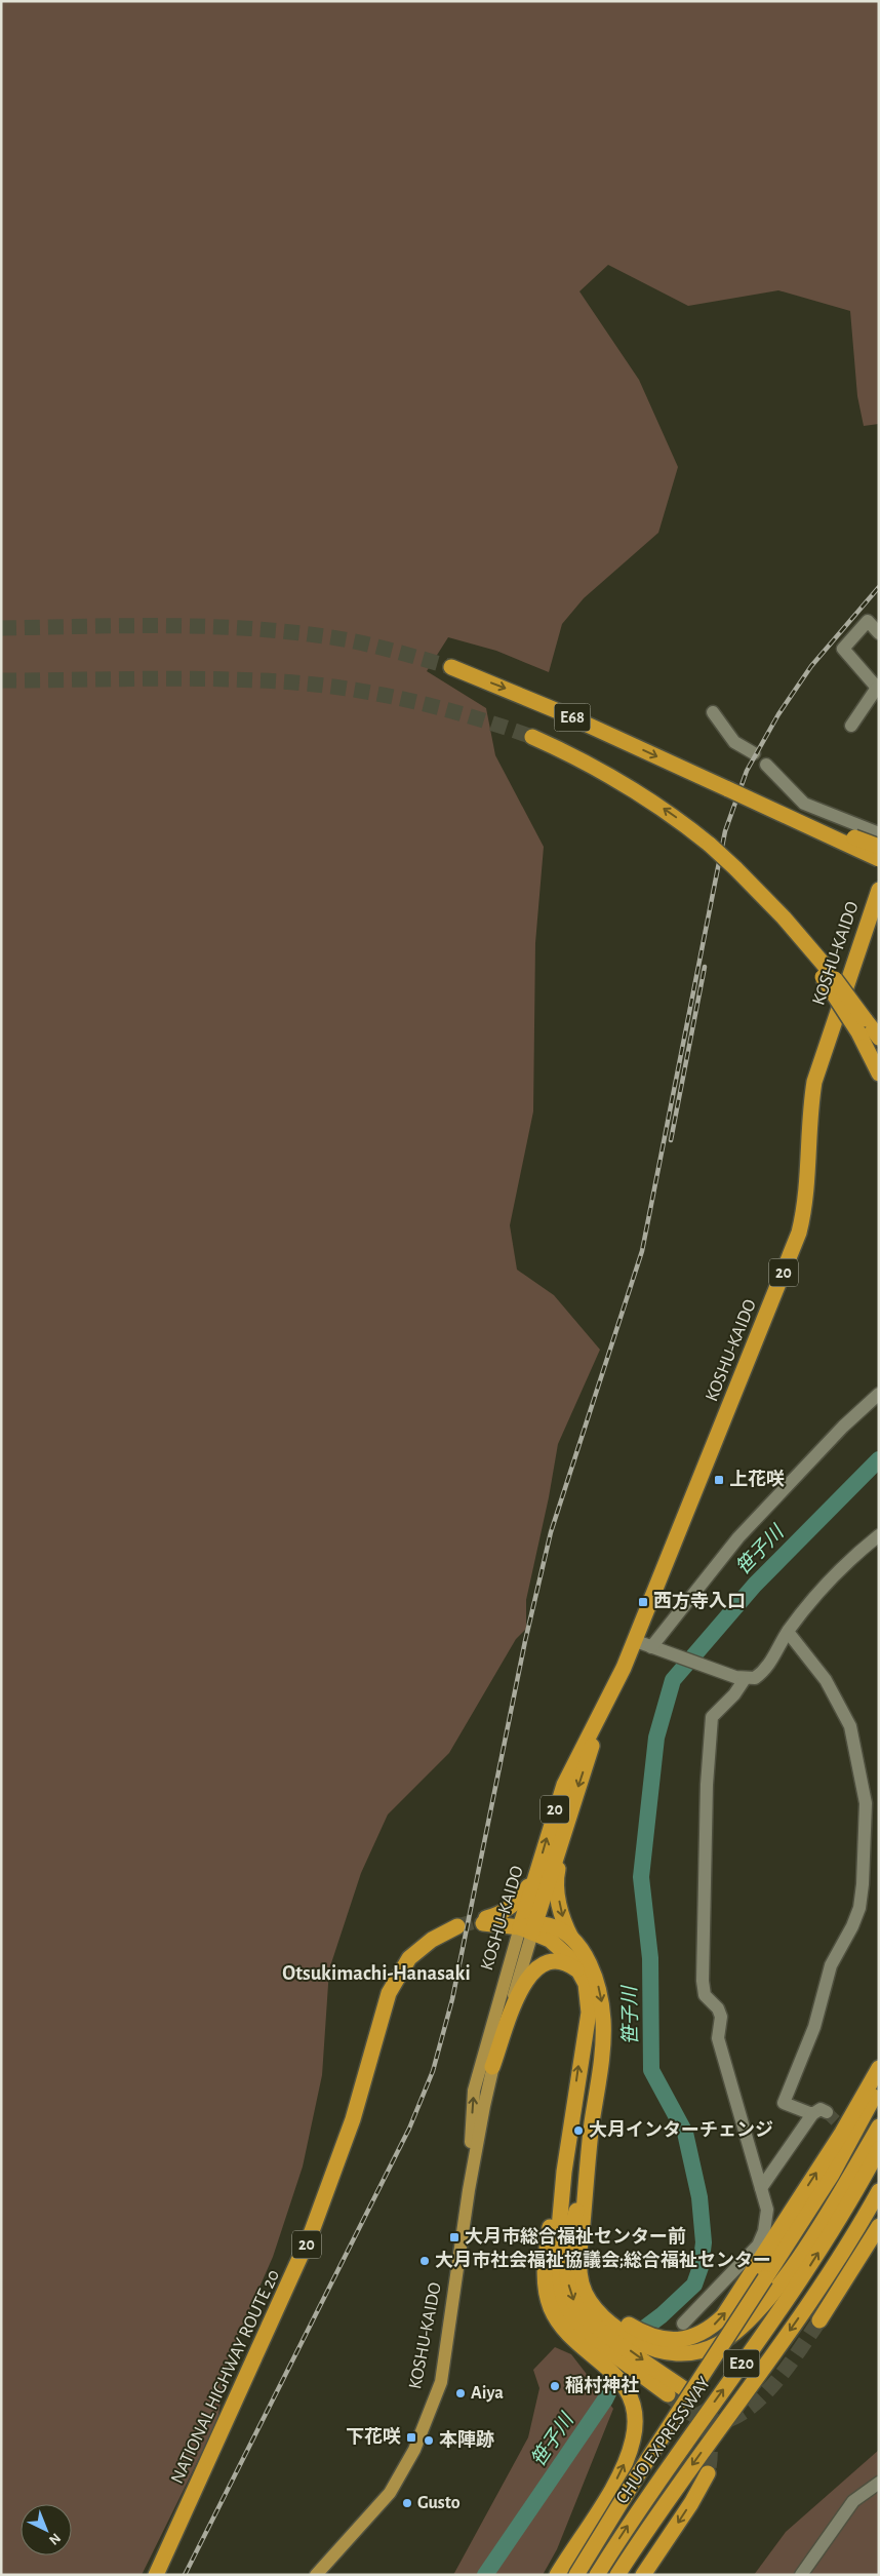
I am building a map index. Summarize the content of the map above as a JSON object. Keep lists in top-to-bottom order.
{
  "streets": {
    "highway": [
      "E68",
      "KOSHU-KAIDO",
      "20",
      "E20",
      "NATIONAL HIGHWAY ROUTE 20",
      "CHUO EXPRESSWAY"
    ]
  },
  "districts": ["Otsukimachi-Hanasaki"],
  "water": ["笹子川"],
  "places": {
    "transit": [
      "上花咲",
      "西方寺入口",
      "大月市総合福祉センター前",
      "下花咲"
    ],
    "other": [
      "大月インターチェンジ",
      "大月市社会福祉協議会;総合福祉センター",
      "稲村神社",
      "Aiya",
      "本陣跡",
      "Gusto"
    ]
  },
  "north": "bottom right"
}
